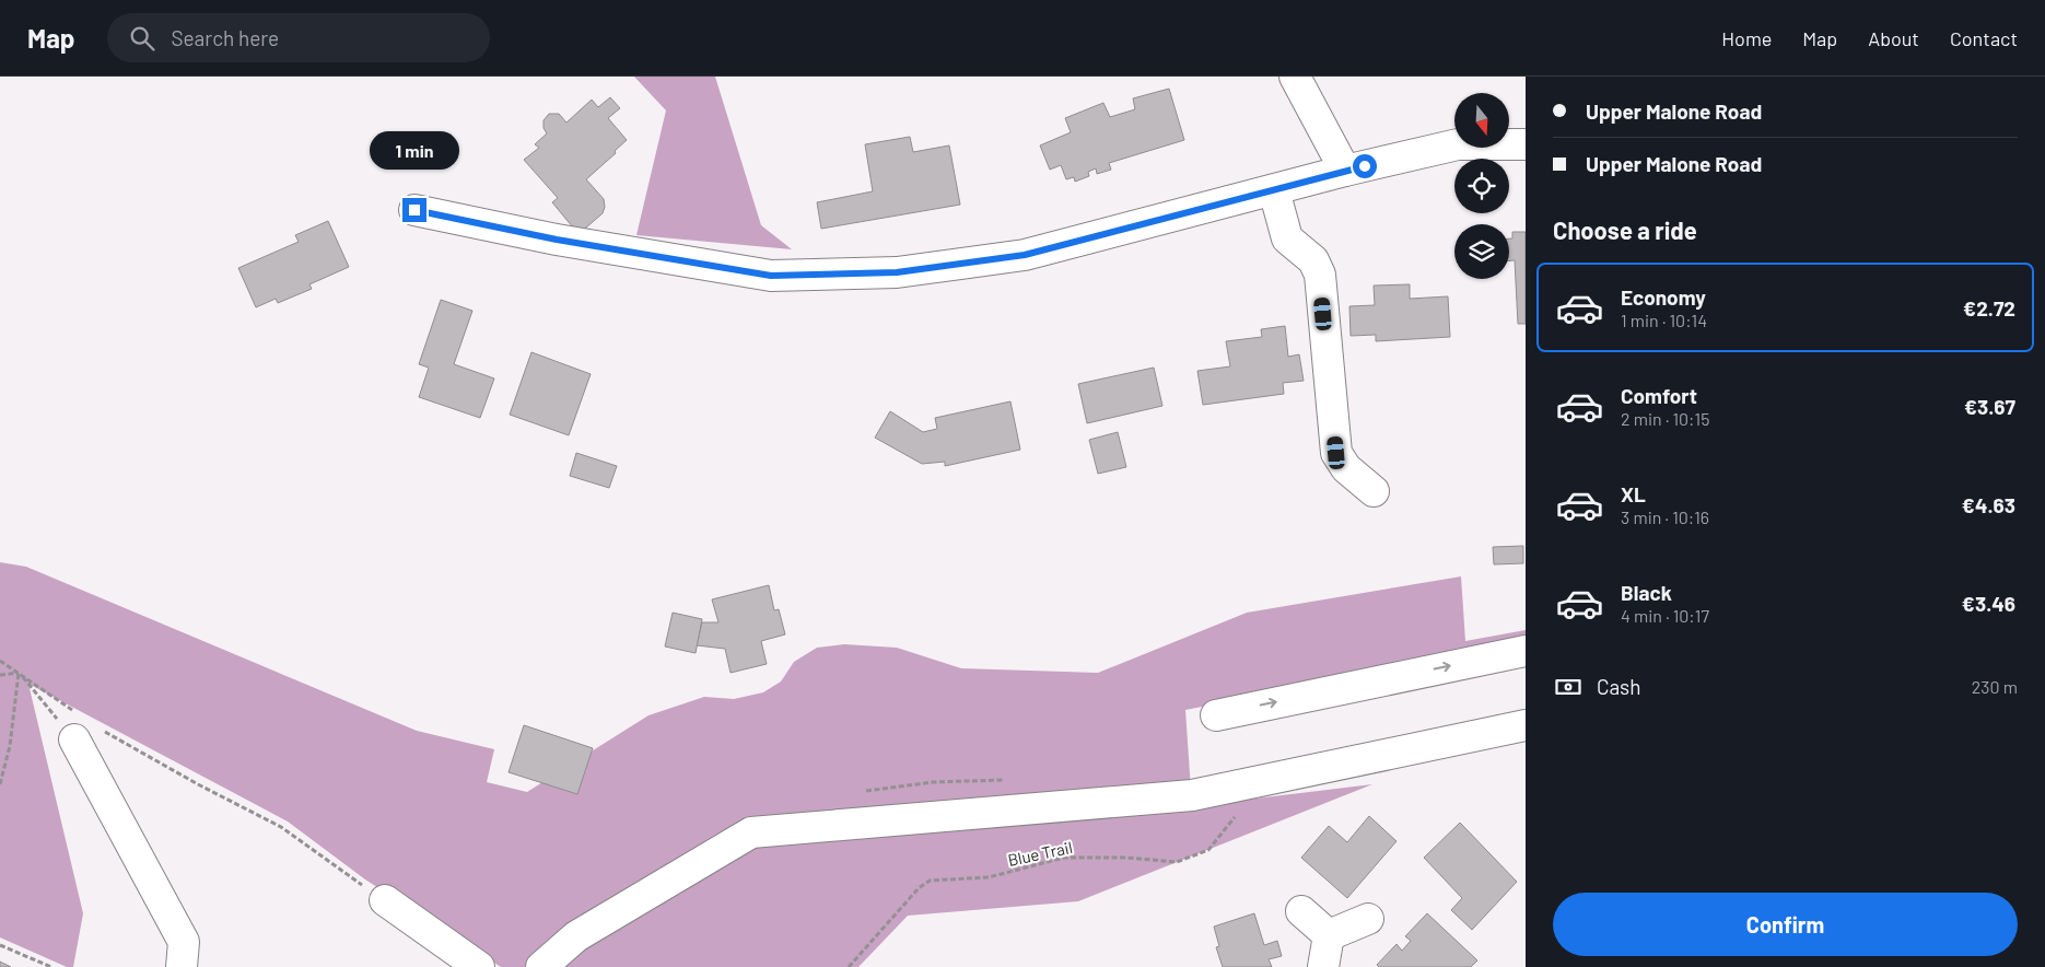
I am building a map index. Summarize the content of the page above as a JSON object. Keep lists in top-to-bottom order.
{
  "streets": {
    "path": ["Blue Trail"]
  },
  "north": "bottom",
  "page": {
    "header": "Map",
    "search": "Search here",
    "nav": [
      "Home",
      "Map",
      "About",
      "Contact"
    ],
    "banner": ["Upper Malone Road", "Upper Malone Road"],
    "bubble": "1 min",
    "heading": "Choose a ride",
    "list": [
      {
        "name": "Economy",
        "note": "1 min · 10:14",
        "value": "€2.72"
      },
      {
        "name": "Comfort",
        "note": "2 min · 10:15",
        "value": "€3.67"
      },
      {
        "name": "XL",
        "note": "3 min · 10:16",
        "value": "€4.63"
      },
      {
        "name": "Black",
        "note": "4 min · 10:17",
        "value": "€3.46"
      }
    ],
    "pay": ["Cash", "230 m"],
    "buttons": "Confirm"
  }
}
